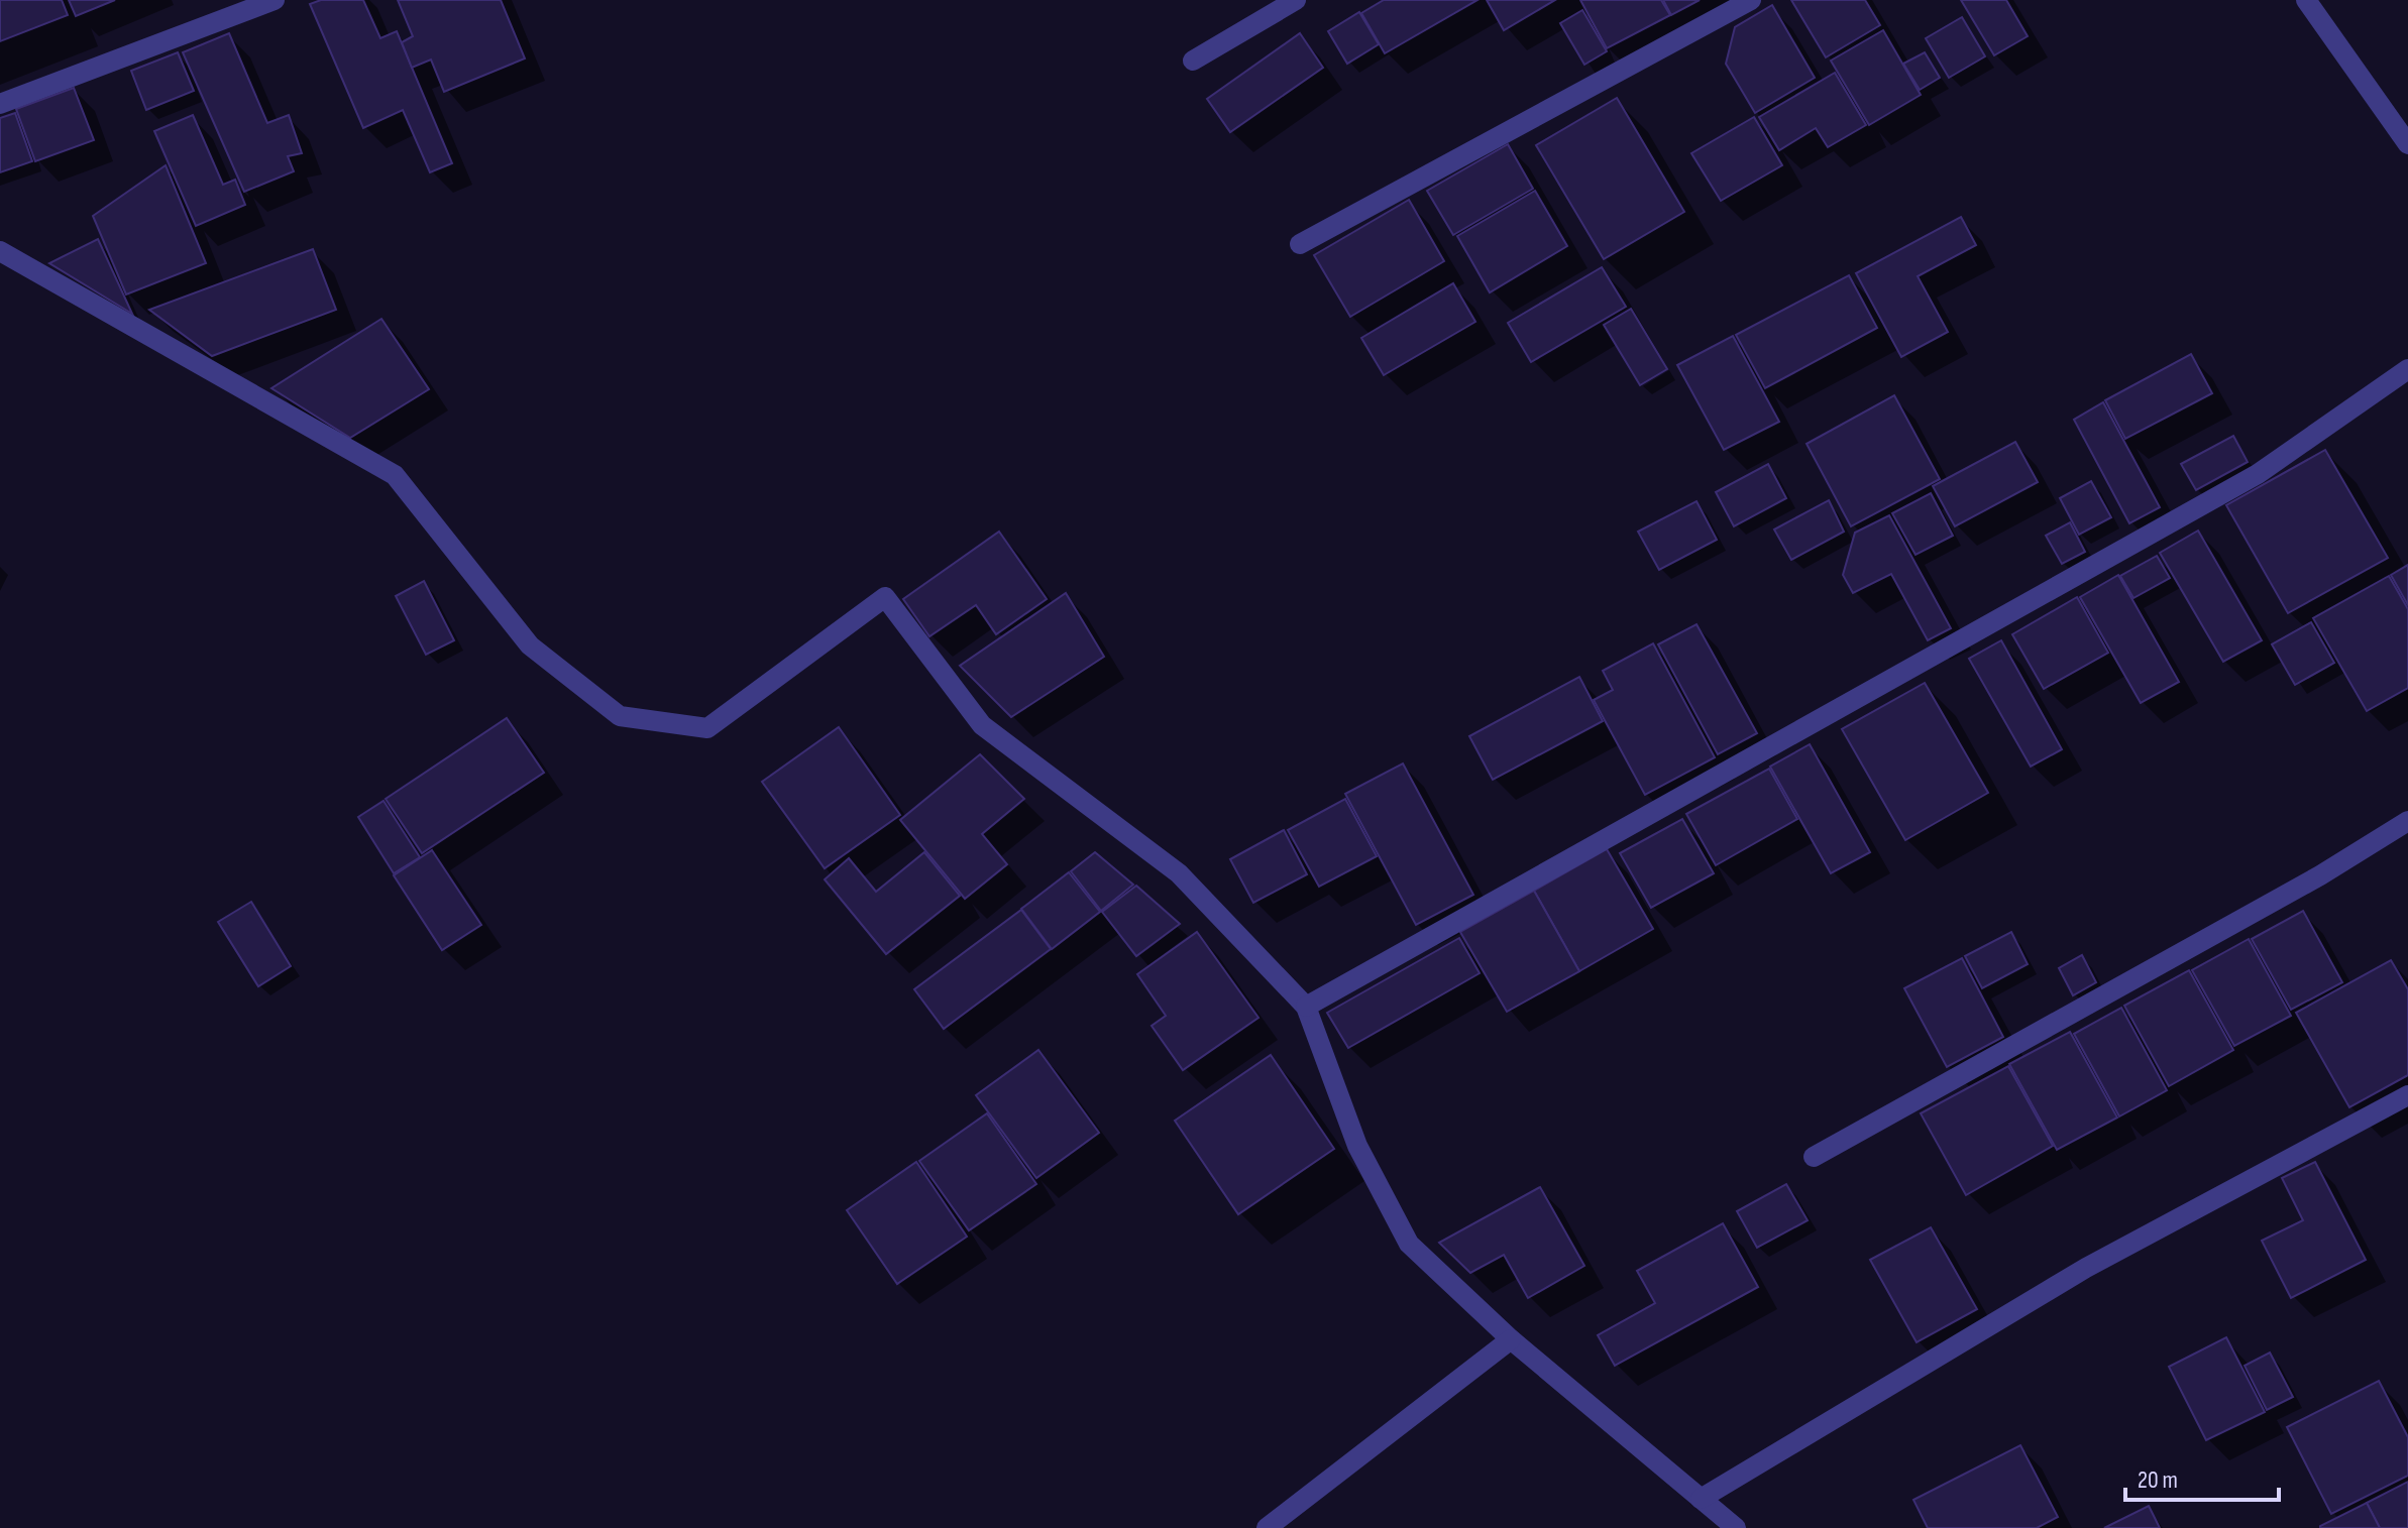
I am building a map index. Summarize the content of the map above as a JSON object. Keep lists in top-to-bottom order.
{
  "scale_bar": "20 m"
}
